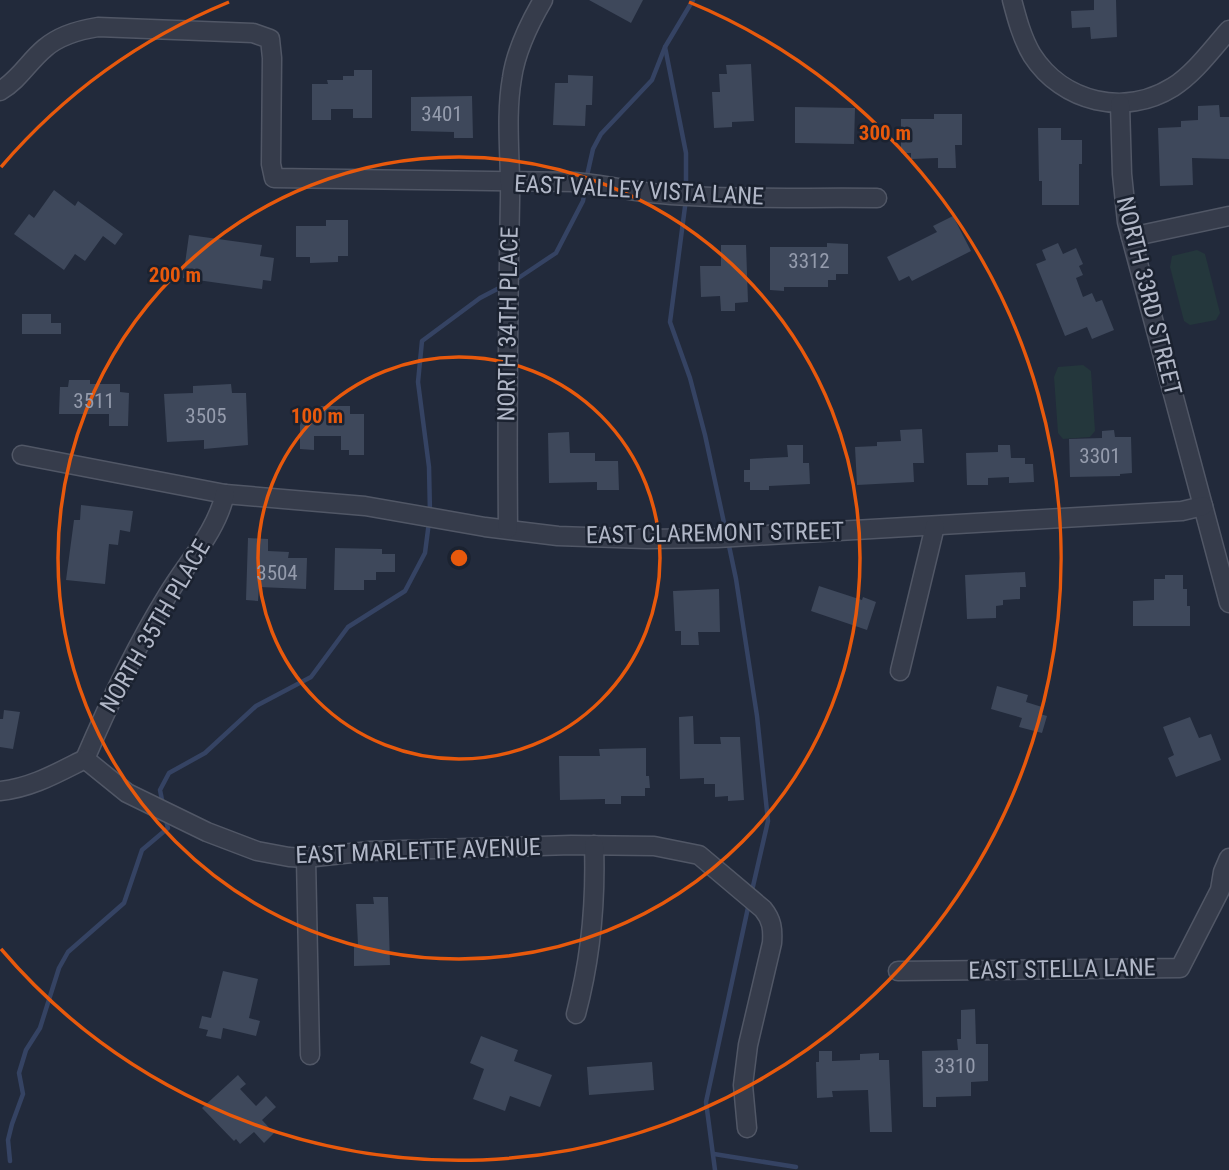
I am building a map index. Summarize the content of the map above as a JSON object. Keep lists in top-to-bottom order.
{
  "streets": {
    "street": [
      "EAST VALLEY VISTA LANE",
      "NORTH 33RD STREET",
      "NORTH 34TH PLACE",
      "EAST CLAREMONT STREET",
      "NORTH 35TH PLACE",
      "EAST MARLETTE AVENUE",
      "EAST STELLA LANE"
    ]
  },
  "crossings": [
    ["EAST VALLEY VISTA LANE", "NORTH 34TH PLACE"],
    ["NORTH 33RD STREET", "EAST CLAREMONT STREET"],
    ["NORTH 34TH PLACE", "EAST CLAREMONT STREET"],
    ["EAST CLAREMONT STREET", "NORTH 35TH PLACE"],
    ["NORTH 35TH PLACE", "EAST MARLETTE AVENUE"]
  ],
  "house_numbers": [
    "3401",
    "3312",
    "3511",
    "3505",
    "3301",
    "3504",
    "3310"
  ],
  "rings": ["300 m", "200 m", "100 m"]
}
